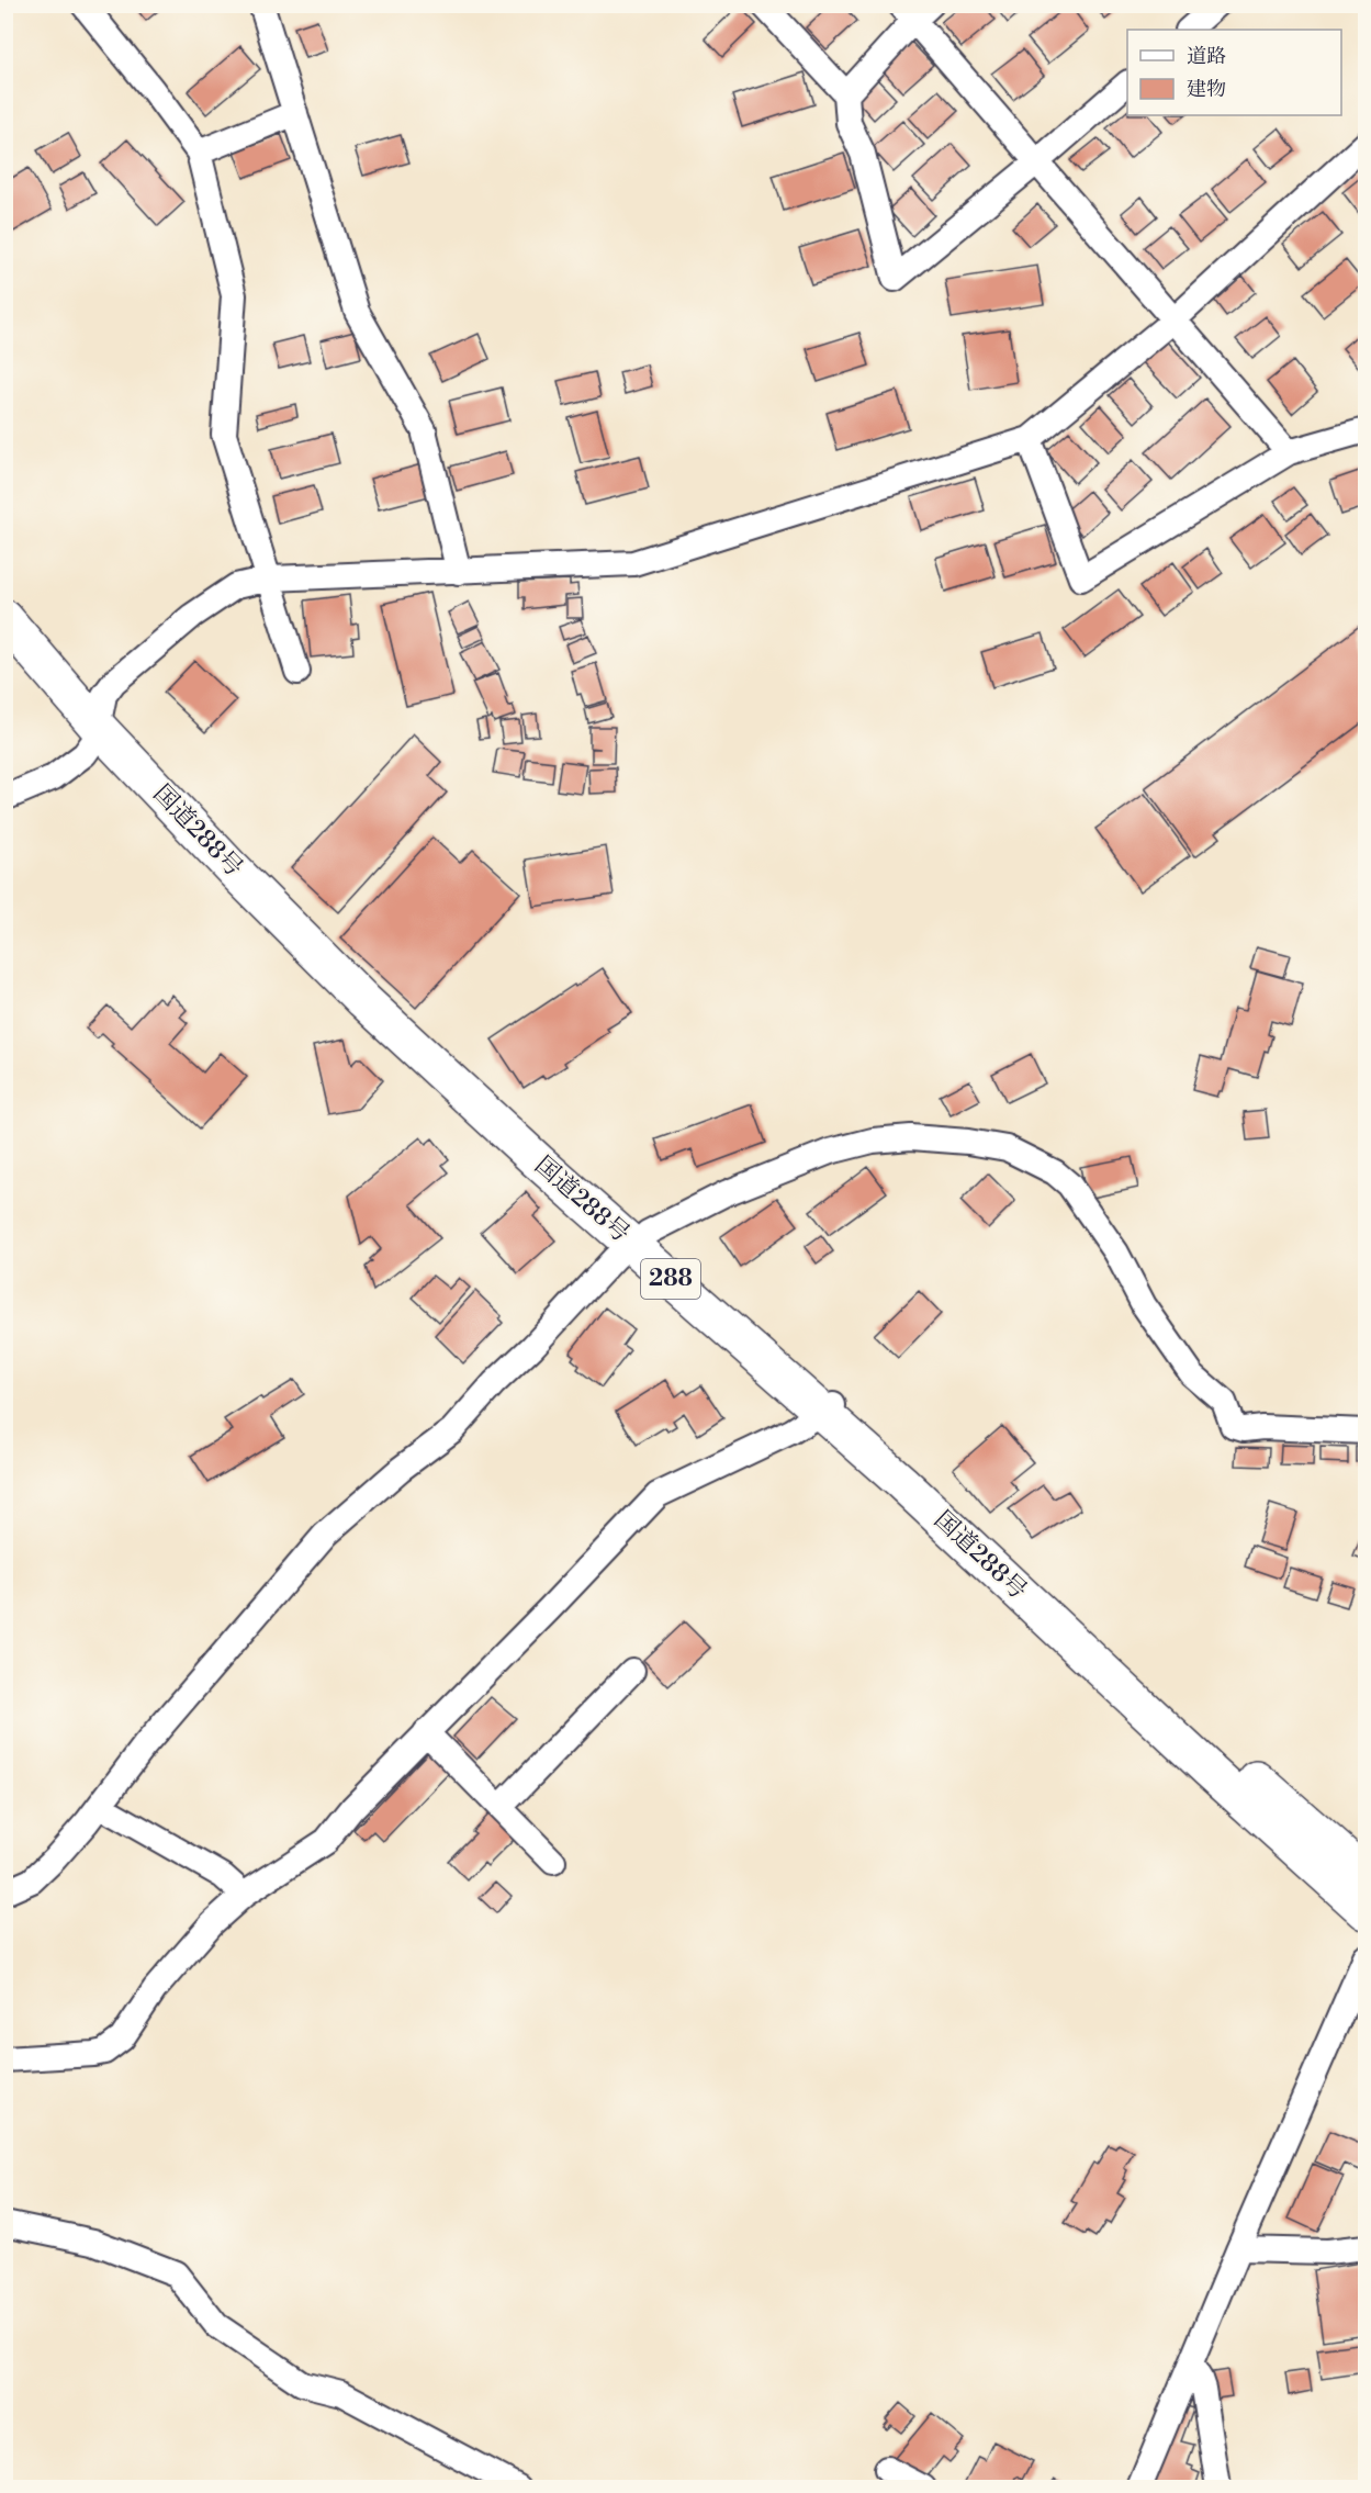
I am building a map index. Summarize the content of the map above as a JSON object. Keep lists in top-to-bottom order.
{
  "streets": {
    "highway": ["国道288号", "288"]
  },
  "legend": ["道路", "建物"]
}
